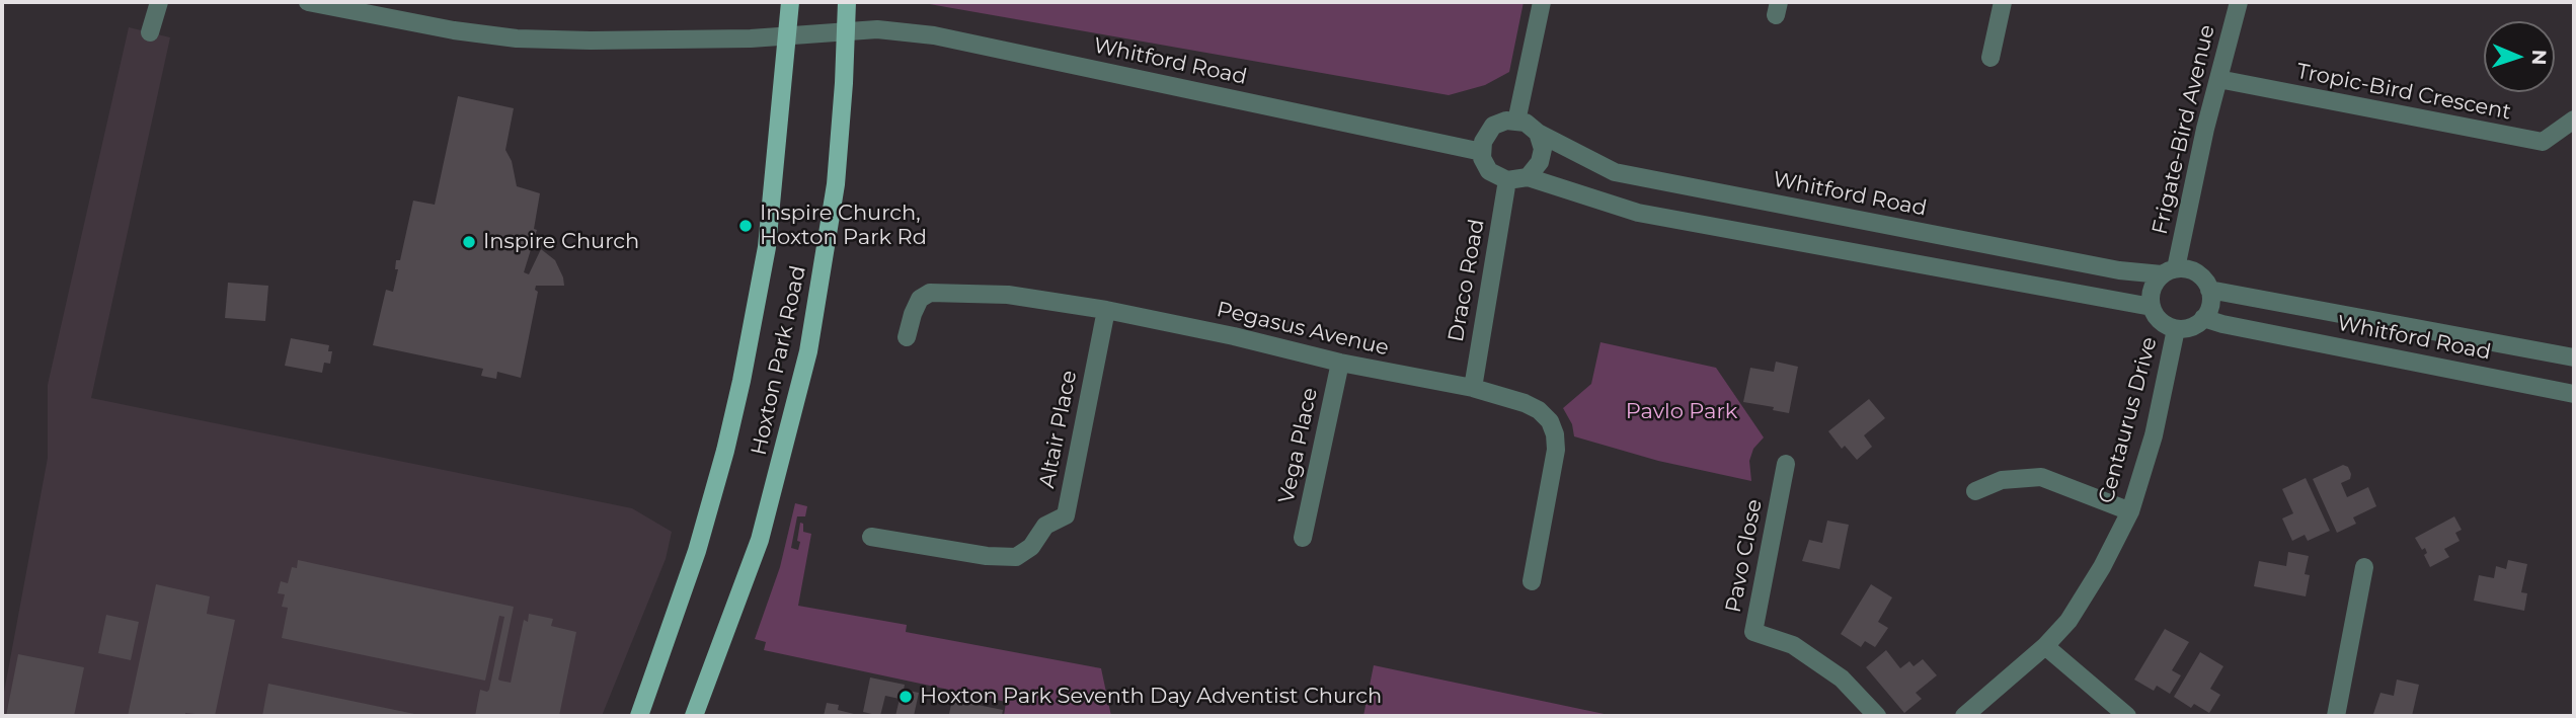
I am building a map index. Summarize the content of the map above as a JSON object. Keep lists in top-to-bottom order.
{
  "streets": {
    "main road": ["Hoxton Park Road"],
    "street": [
      "Whitford Road",
      "Tropic-Bird Crescent",
      "Frigate-Bird Avenue",
      "Draco Road",
      "Pegasus Avenue",
      "Centaurus Drive",
      "Altair Place",
      "Vega Place",
      "Pavo Close"
    ]
  },
  "crossings": [
    ["Whitford Road", "Frigate-Bird Avenue"],
    ["Whitford Road", "Draco Road"],
    ["Whitford Road", "Hoxton Park Road"],
    ["Whitford Road", "Centaurus Drive"],
    ["Tropic-Bird Crescent", "Frigate-Bird Avenue"],
    ["Frigate-Bird Avenue", "Centaurus Drive"],
    ["Draco Road", "Pegasus Avenue"],
    ["Pegasus Avenue", "Altair Place"],
    ["Pegasus Avenue", "Vega Place"]
  ],
  "parks": ["Pavlo Park"],
  "places": ["Inspire Church, Hoxton Park Rd", "Inspire Church", "Hoxton Park Seventh Day Adventist Church"],
  "north": "right"
}
